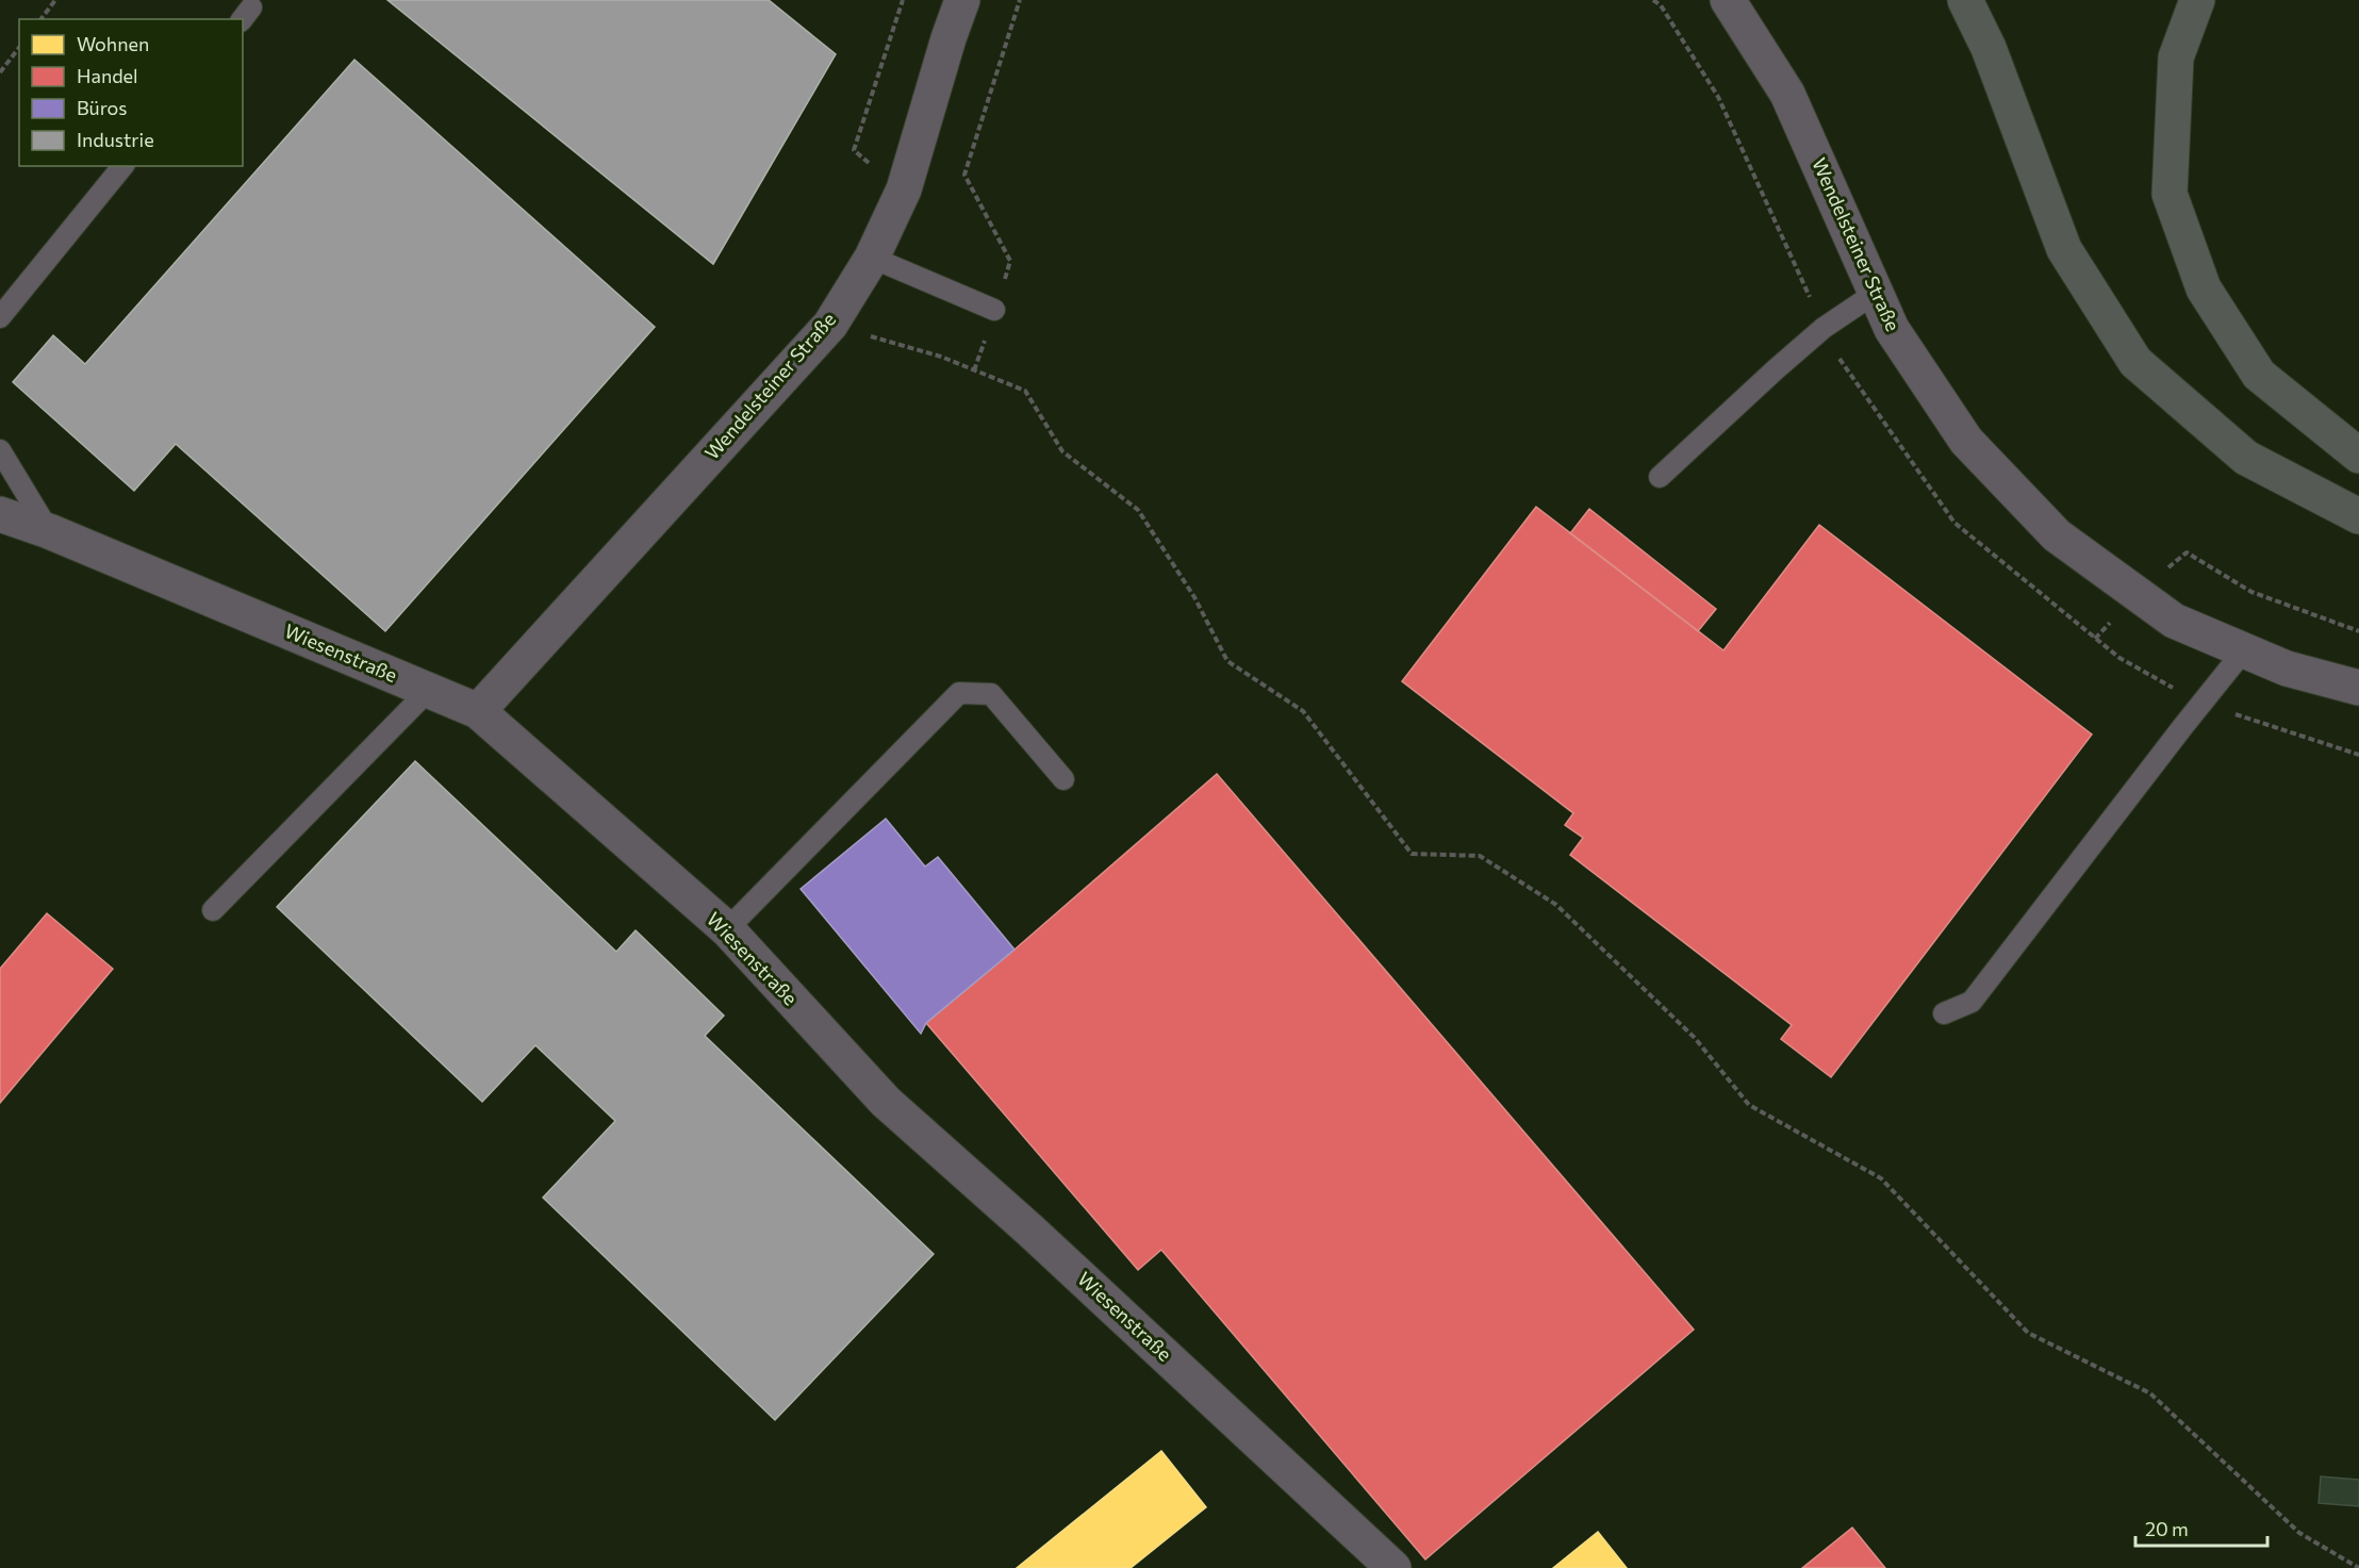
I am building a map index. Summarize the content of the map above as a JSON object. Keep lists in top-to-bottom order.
{
  "streets": {
    "street": ["Wendelsteiner Straße", "Wiesenstraße"]
  },
  "crossings": [
    ["Wendelsteiner Straße", "Wiesenstraße"]
  ],
  "legend": [
    "Wohnen",
    "Handel",
    "Büros",
    "Industrie"
  ],
  "scale_bar": "20 m"
}
